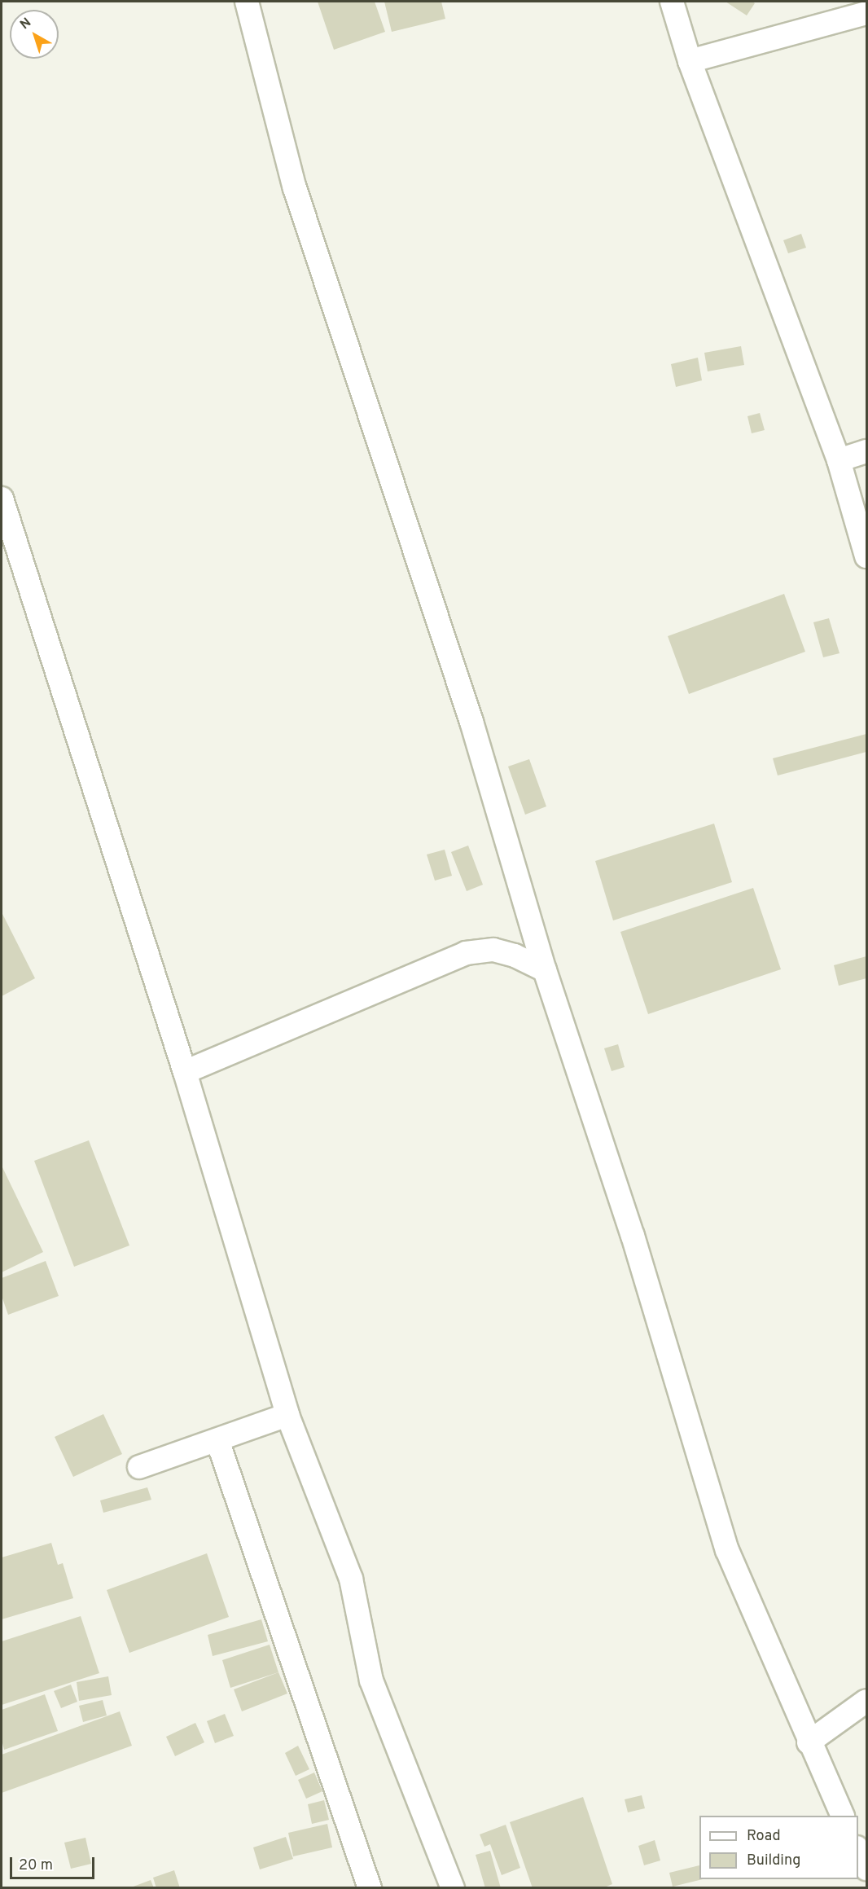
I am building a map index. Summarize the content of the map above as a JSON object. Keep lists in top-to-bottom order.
{
  "legend": ["Road", "Building"],
  "scale_bar": "20 m",
  "north": "top left"
}
